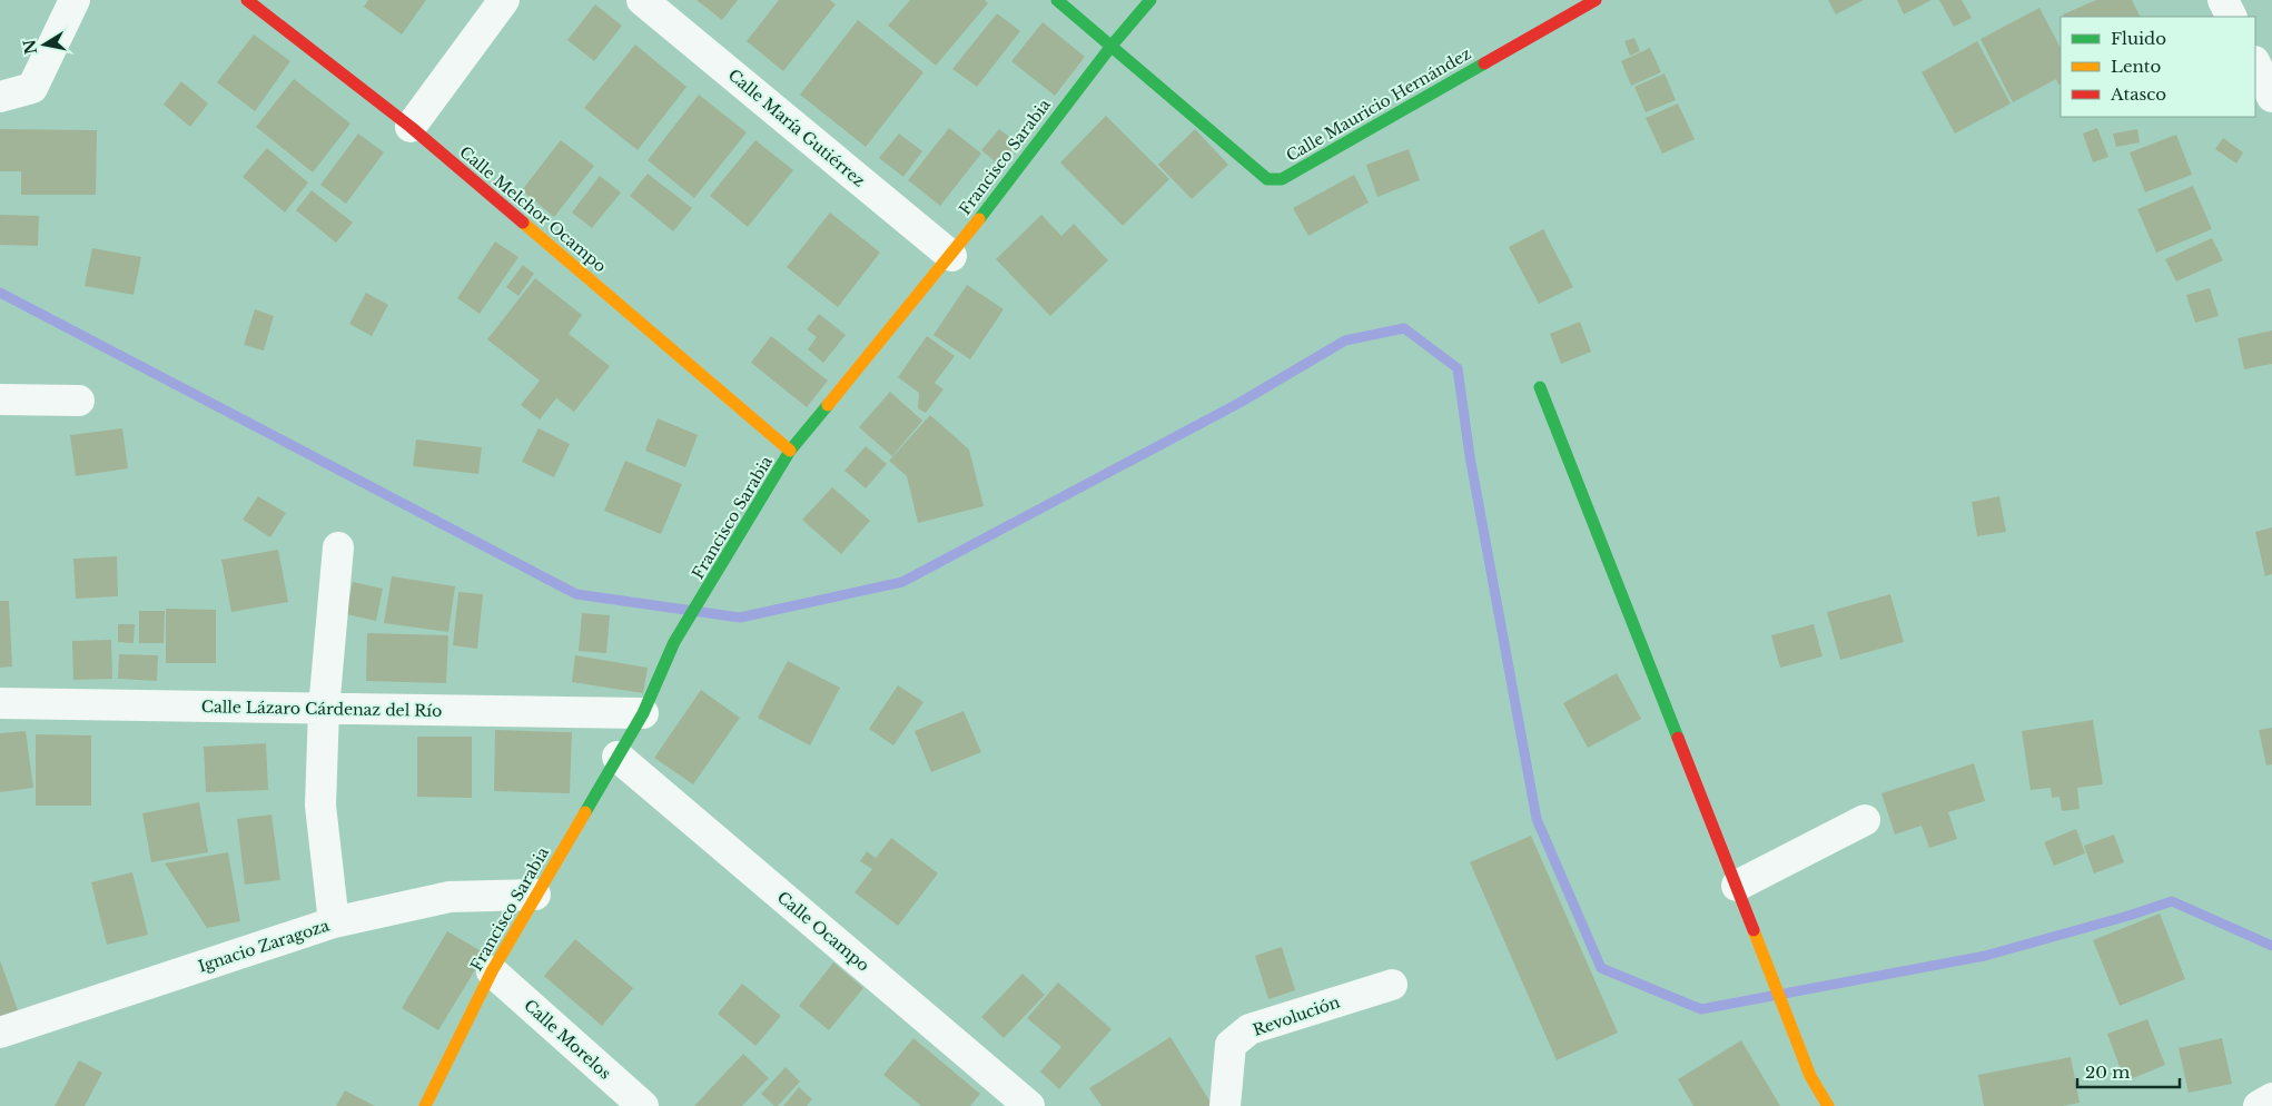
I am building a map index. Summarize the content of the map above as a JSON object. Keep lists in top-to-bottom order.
{
  "streets": {
    "street": [
      "Calle Mauricio Hernández",
      "Calle María Gutiérrez",
      "Francisco Sarabia",
      "Calle Melchor Ocampo",
      "Calle Lázaro Cárdenaz del Río",
      "Calle Ocampo",
      "Ignacio Zaragoza",
      "Revolución",
      "Calle Morelos"
    ]
  },
  "crossings": [
    ["Calle Mauricio Hernández", "Francisco Sarabia"],
    ["Calle María Gutiérrez", "Francisco Sarabia"],
    ["Francisco Sarabia", "Calle Melchor Ocampo"],
    ["Francisco Sarabia", "Calle Lázaro Cárdenaz del Río"],
    ["Francisco Sarabia", "Calle Ocampo"],
    ["Francisco Sarabia", "Ignacio Zaragoza"],
    ["Francisco Sarabia", "Calle Morelos"]
  ],
  "legend": ["Fluido", "Lento", "Atasco"],
  "scale_bar": "20 m",
  "north": "left"
}
